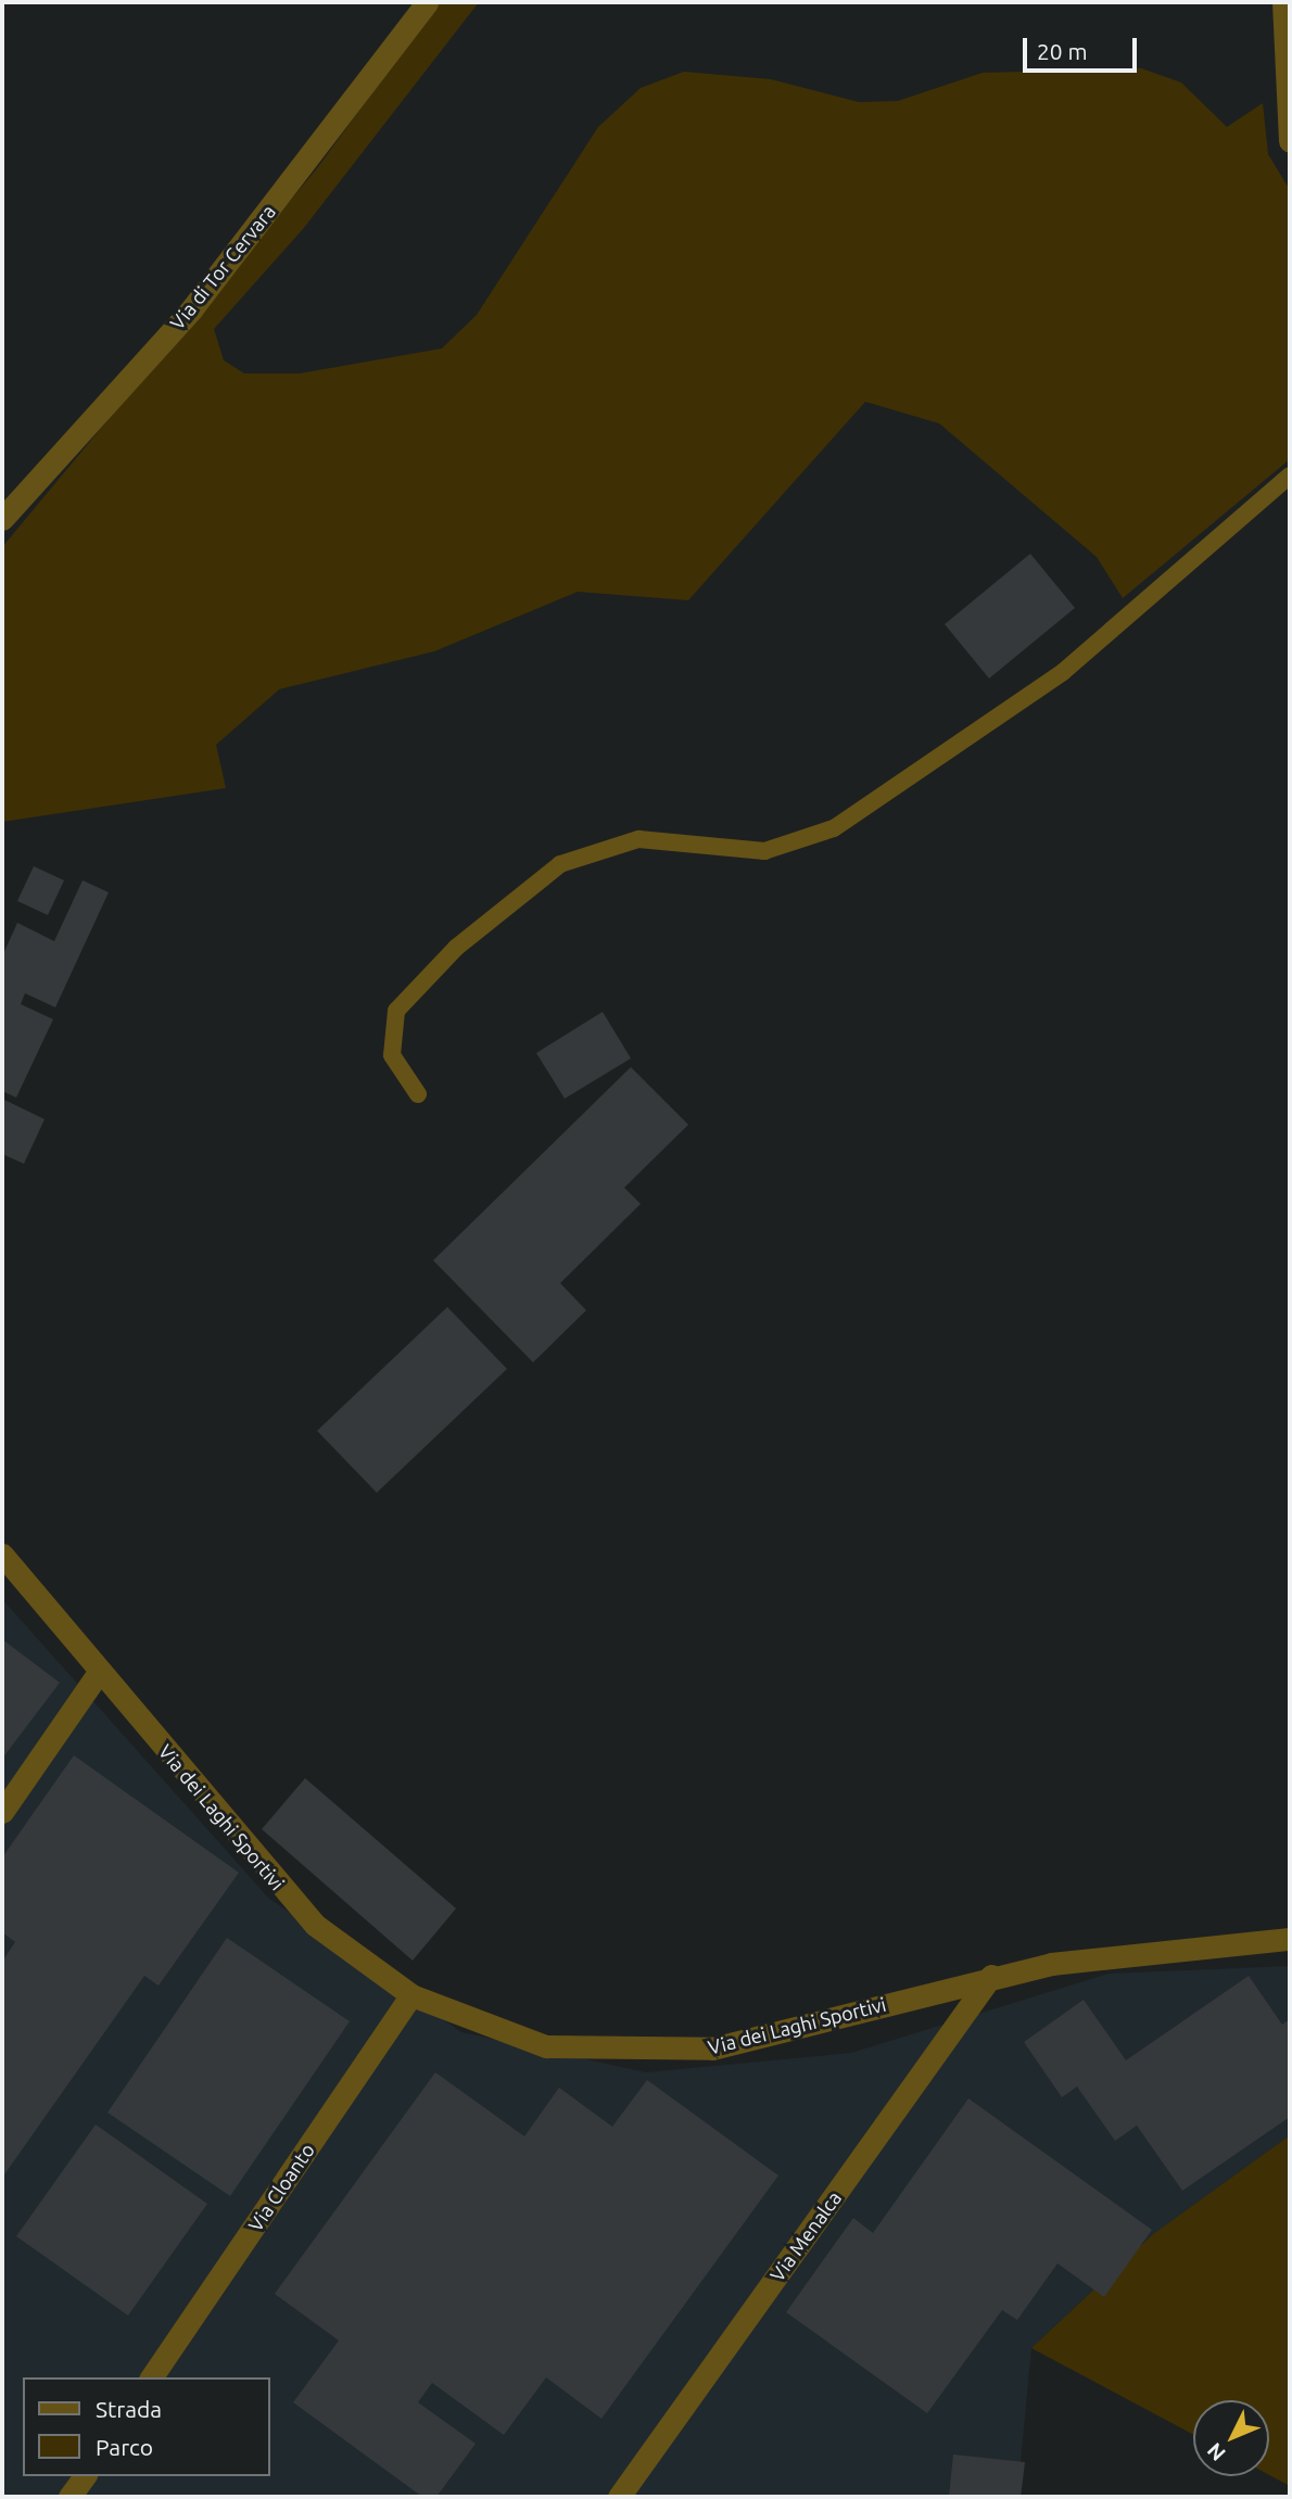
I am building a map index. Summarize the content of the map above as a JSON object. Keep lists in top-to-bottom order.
{
  "streets": {
    "street": [
      "Via di Tor Cervara",
      "Via dei Laghi Sportivi",
      "Via Cloanto",
      "Via Menalca"
    ]
  },
  "crossings": [
    ["Via dei Laghi Sportivi", "Via Cloanto"],
    ["Via dei Laghi Sportivi", "Via Menalca"]
  ],
  "legend": ["Strada", "Parco"],
  "scale_bar": "20 m",
  "north": "bottom left"
}
